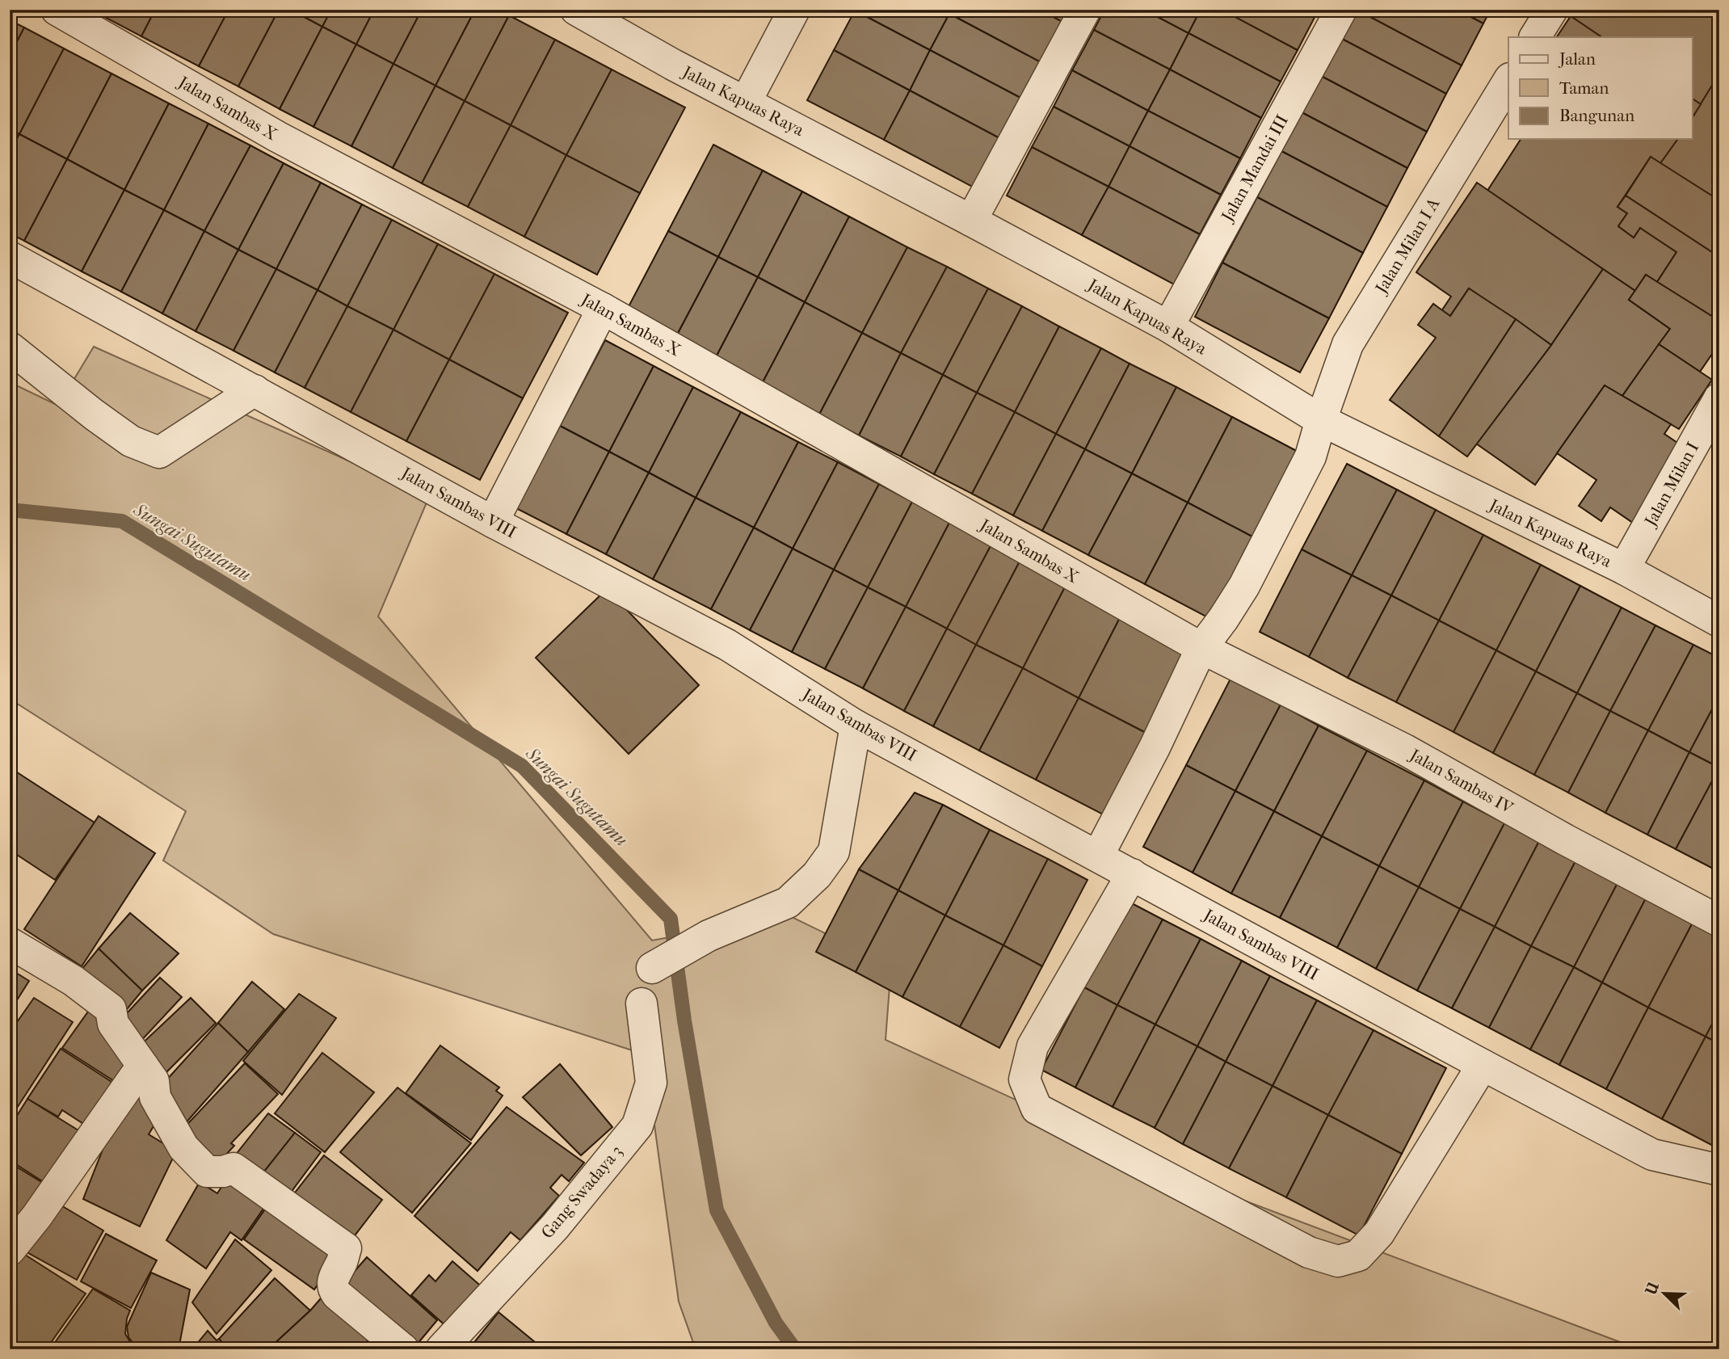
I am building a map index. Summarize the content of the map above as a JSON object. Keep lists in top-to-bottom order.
{
  "streets": {
    "street": [
      "Jalan Kapuas Raya",
      "Jalan Sambas X",
      "Jalan Mandai III",
      "Jalan Milan I A",
      "Jalan Milan I",
      "Jalan Sambas VIII",
      "Jalan Sambas IV",
      "Gang Swadaya 3"
    ]
  },
  "crossings": [
    ["Jalan Kapuas Raya", "Jalan Mandai III"],
    ["Jalan Kapuas Raya", "Jalan Milan I A"],
    ["Jalan Kapuas Raya", "Jalan Milan I"],
    ["Jalan Sambas X", "Jalan Milan I A"],
    ["Jalan Sambas X", "Jalan Sambas IV"],
    ["Jalan Milan I A", "Jalan Sambas VIII"],
    ["Jalan Milan I A", "Jalan Sambas IV"]
  ],
  "water": ["Sungai Sugutamu"],
  "legend": ["Jalan", "Taman", "Bangunan"],
  "north": "top left"
}
